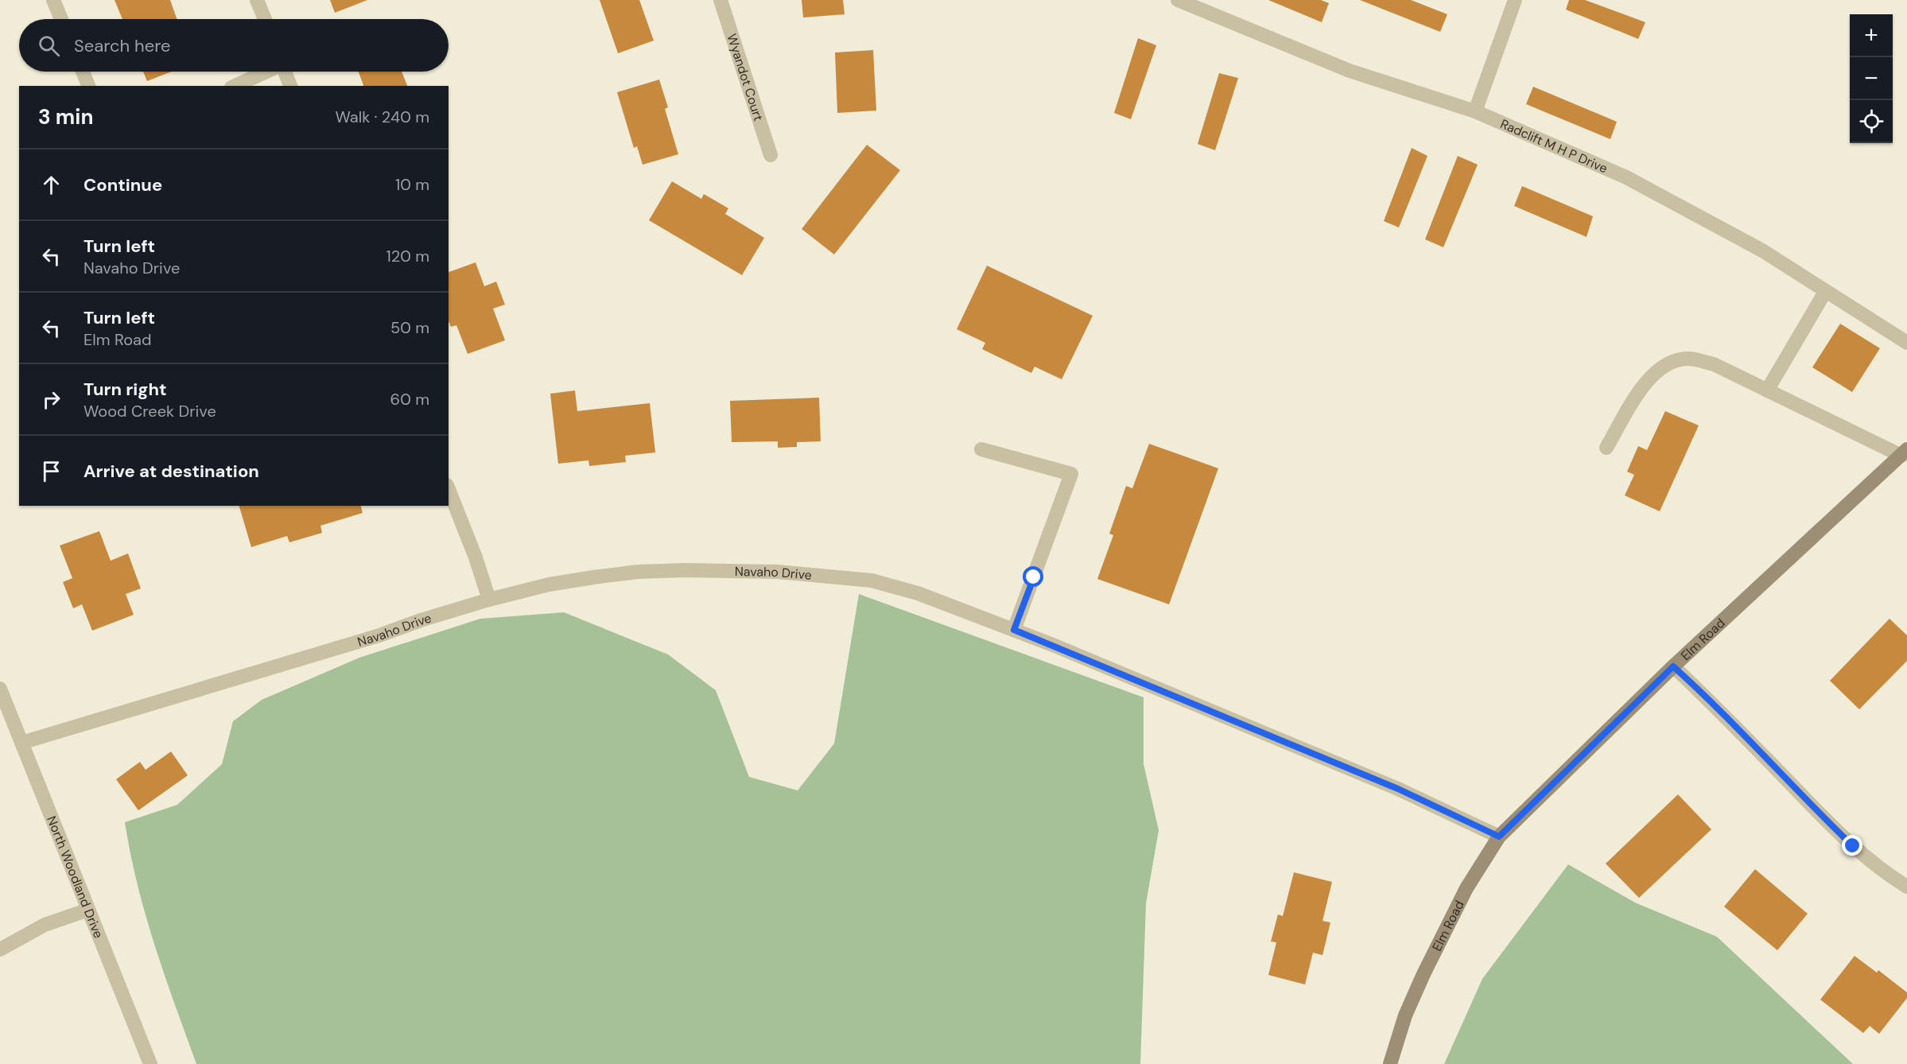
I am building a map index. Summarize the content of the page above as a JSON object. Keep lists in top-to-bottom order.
{
  "streets": {
    "street": [
      "Wyandot Court",
      "Radclift M H P Drive",
      "Navaho Drive",
      "Elm Road",
      "North Woodland Drive"
    ]
  },
  "crossings": [
    ["Navaho Drive", "Elm Road"],
    ["Navaho Drive", "North Woodland Drive"]
  ],
  "page": {
    "map_buttons": ["+", "−"],
    "search": "Search here",
    "heading": ["3 min", "Walk · 240 m"],
    "list": [
      ["Continue", "10 m"],
      ["Turn left", "Navaho Drive", "120 m"],
      ["Turn left", "Elm Road", "50 m"],
      ["Turn right", "Wood Creek Drive", "60 m"],
      "Arrive at destination"
    ]
  }
}
